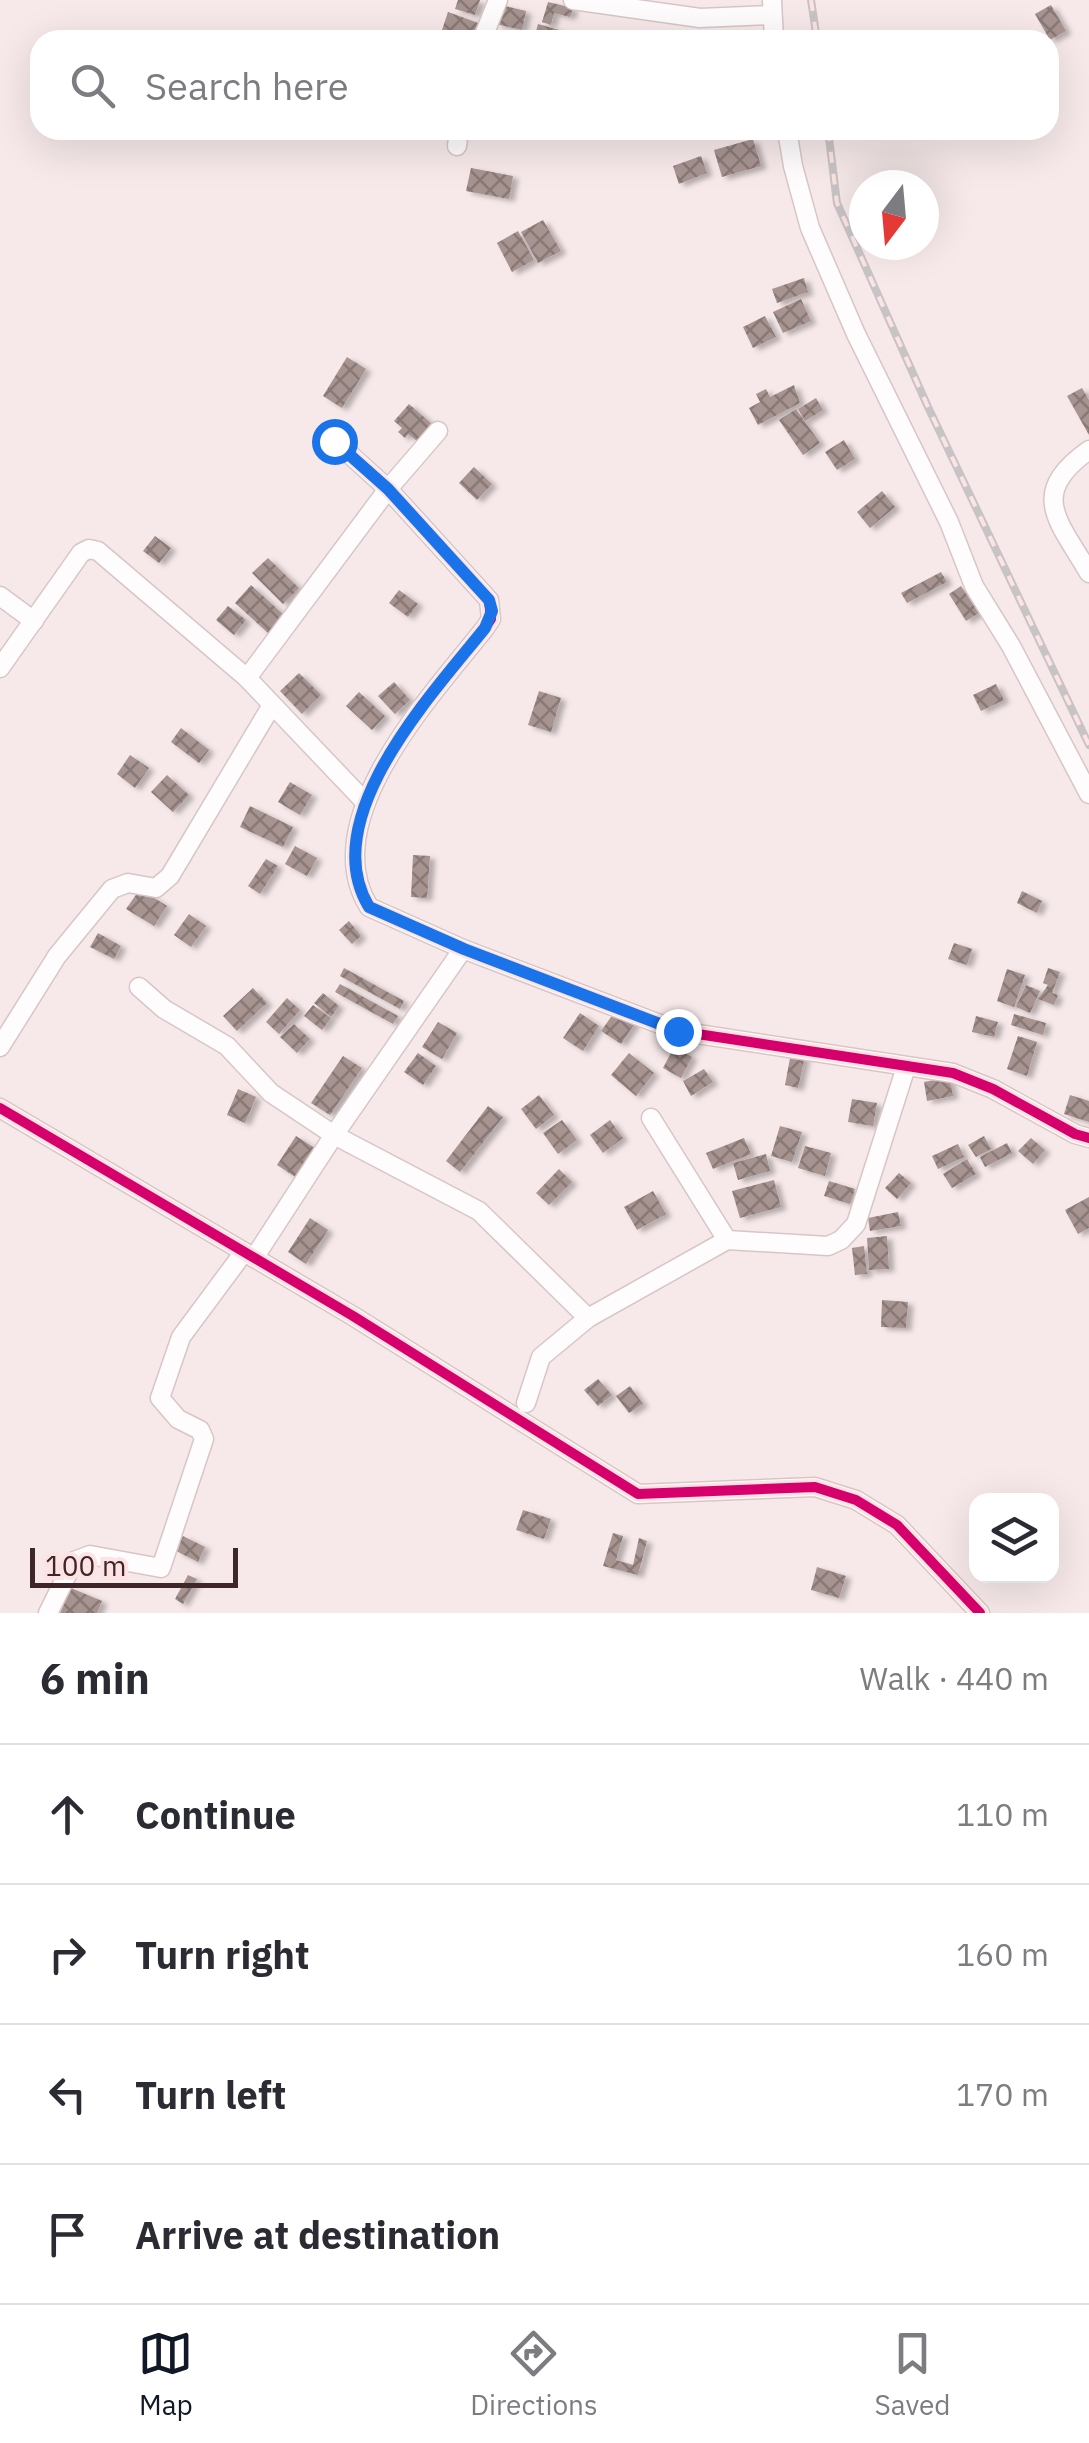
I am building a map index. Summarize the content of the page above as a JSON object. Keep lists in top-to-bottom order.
{
  "scale_bar": "100 m",
  "north": "bottom",
  "page": {
    "search": "Search here",
    "scale": "100 m",
    "heading": ["6 min", "Walk · 440 m"],
    "list": [
      ["Continue", "110 m"],
      ["Turn right", "160 m"],
      ["Turn left", "170 m"],
      "Arrive at destination"
    ],
    "nav": ["Map", "Directions", "Saved"]
  }
}
